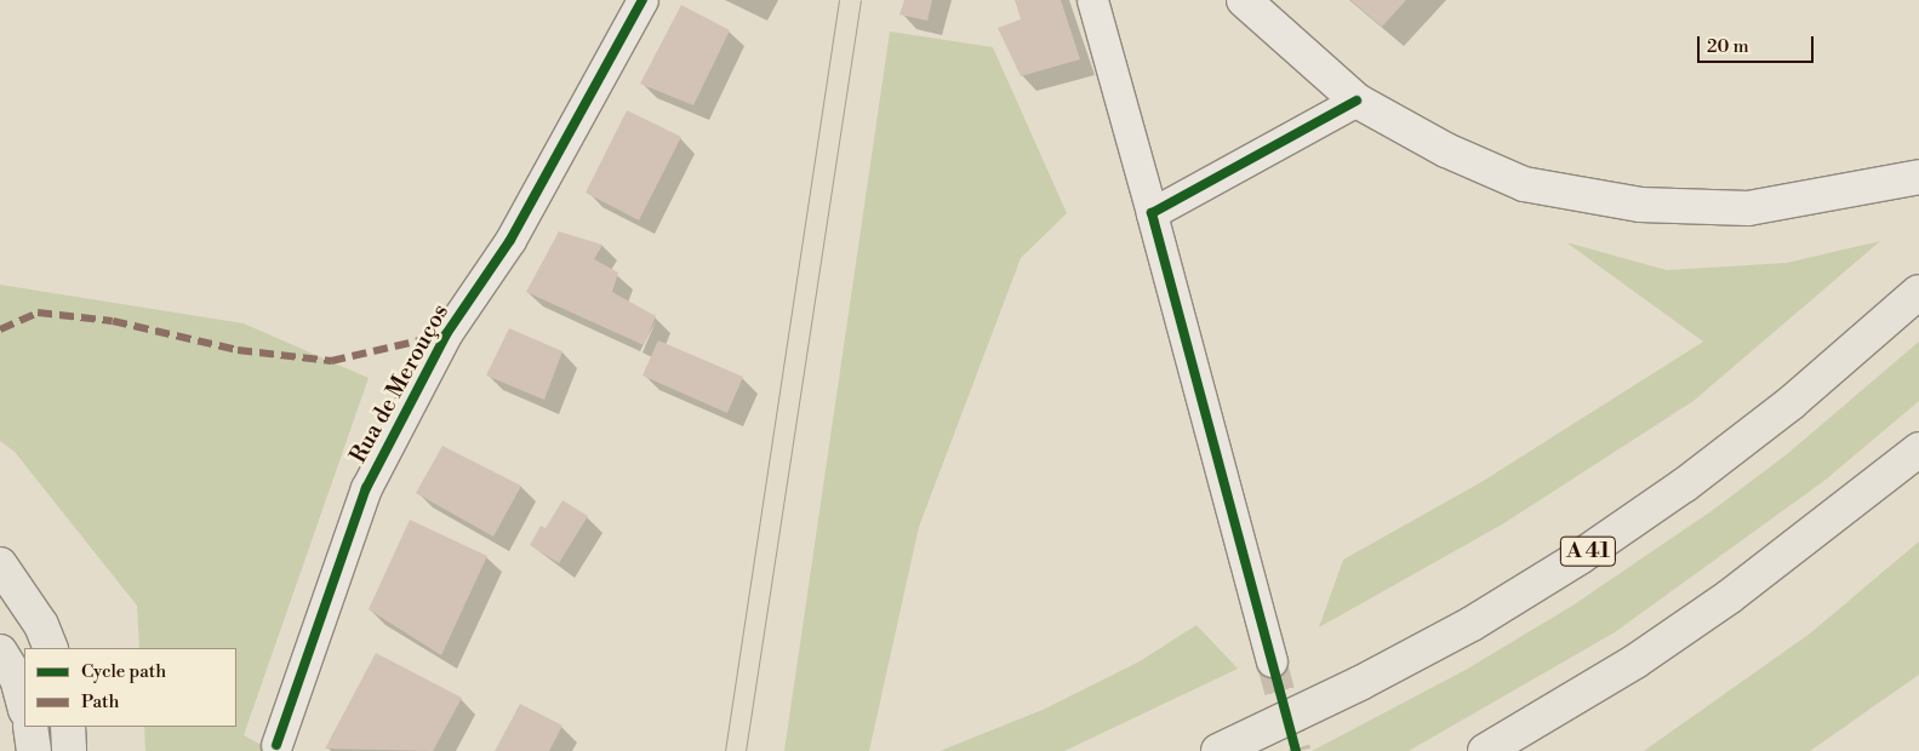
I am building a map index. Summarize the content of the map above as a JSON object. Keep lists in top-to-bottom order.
{
  "streets": {
    "highway": ["A 41"],
    "street": ["Rua de Merouços"]
  },
  "legend": ["Cycle path", "Path"],
  "scale_bar": "20 m"
}
